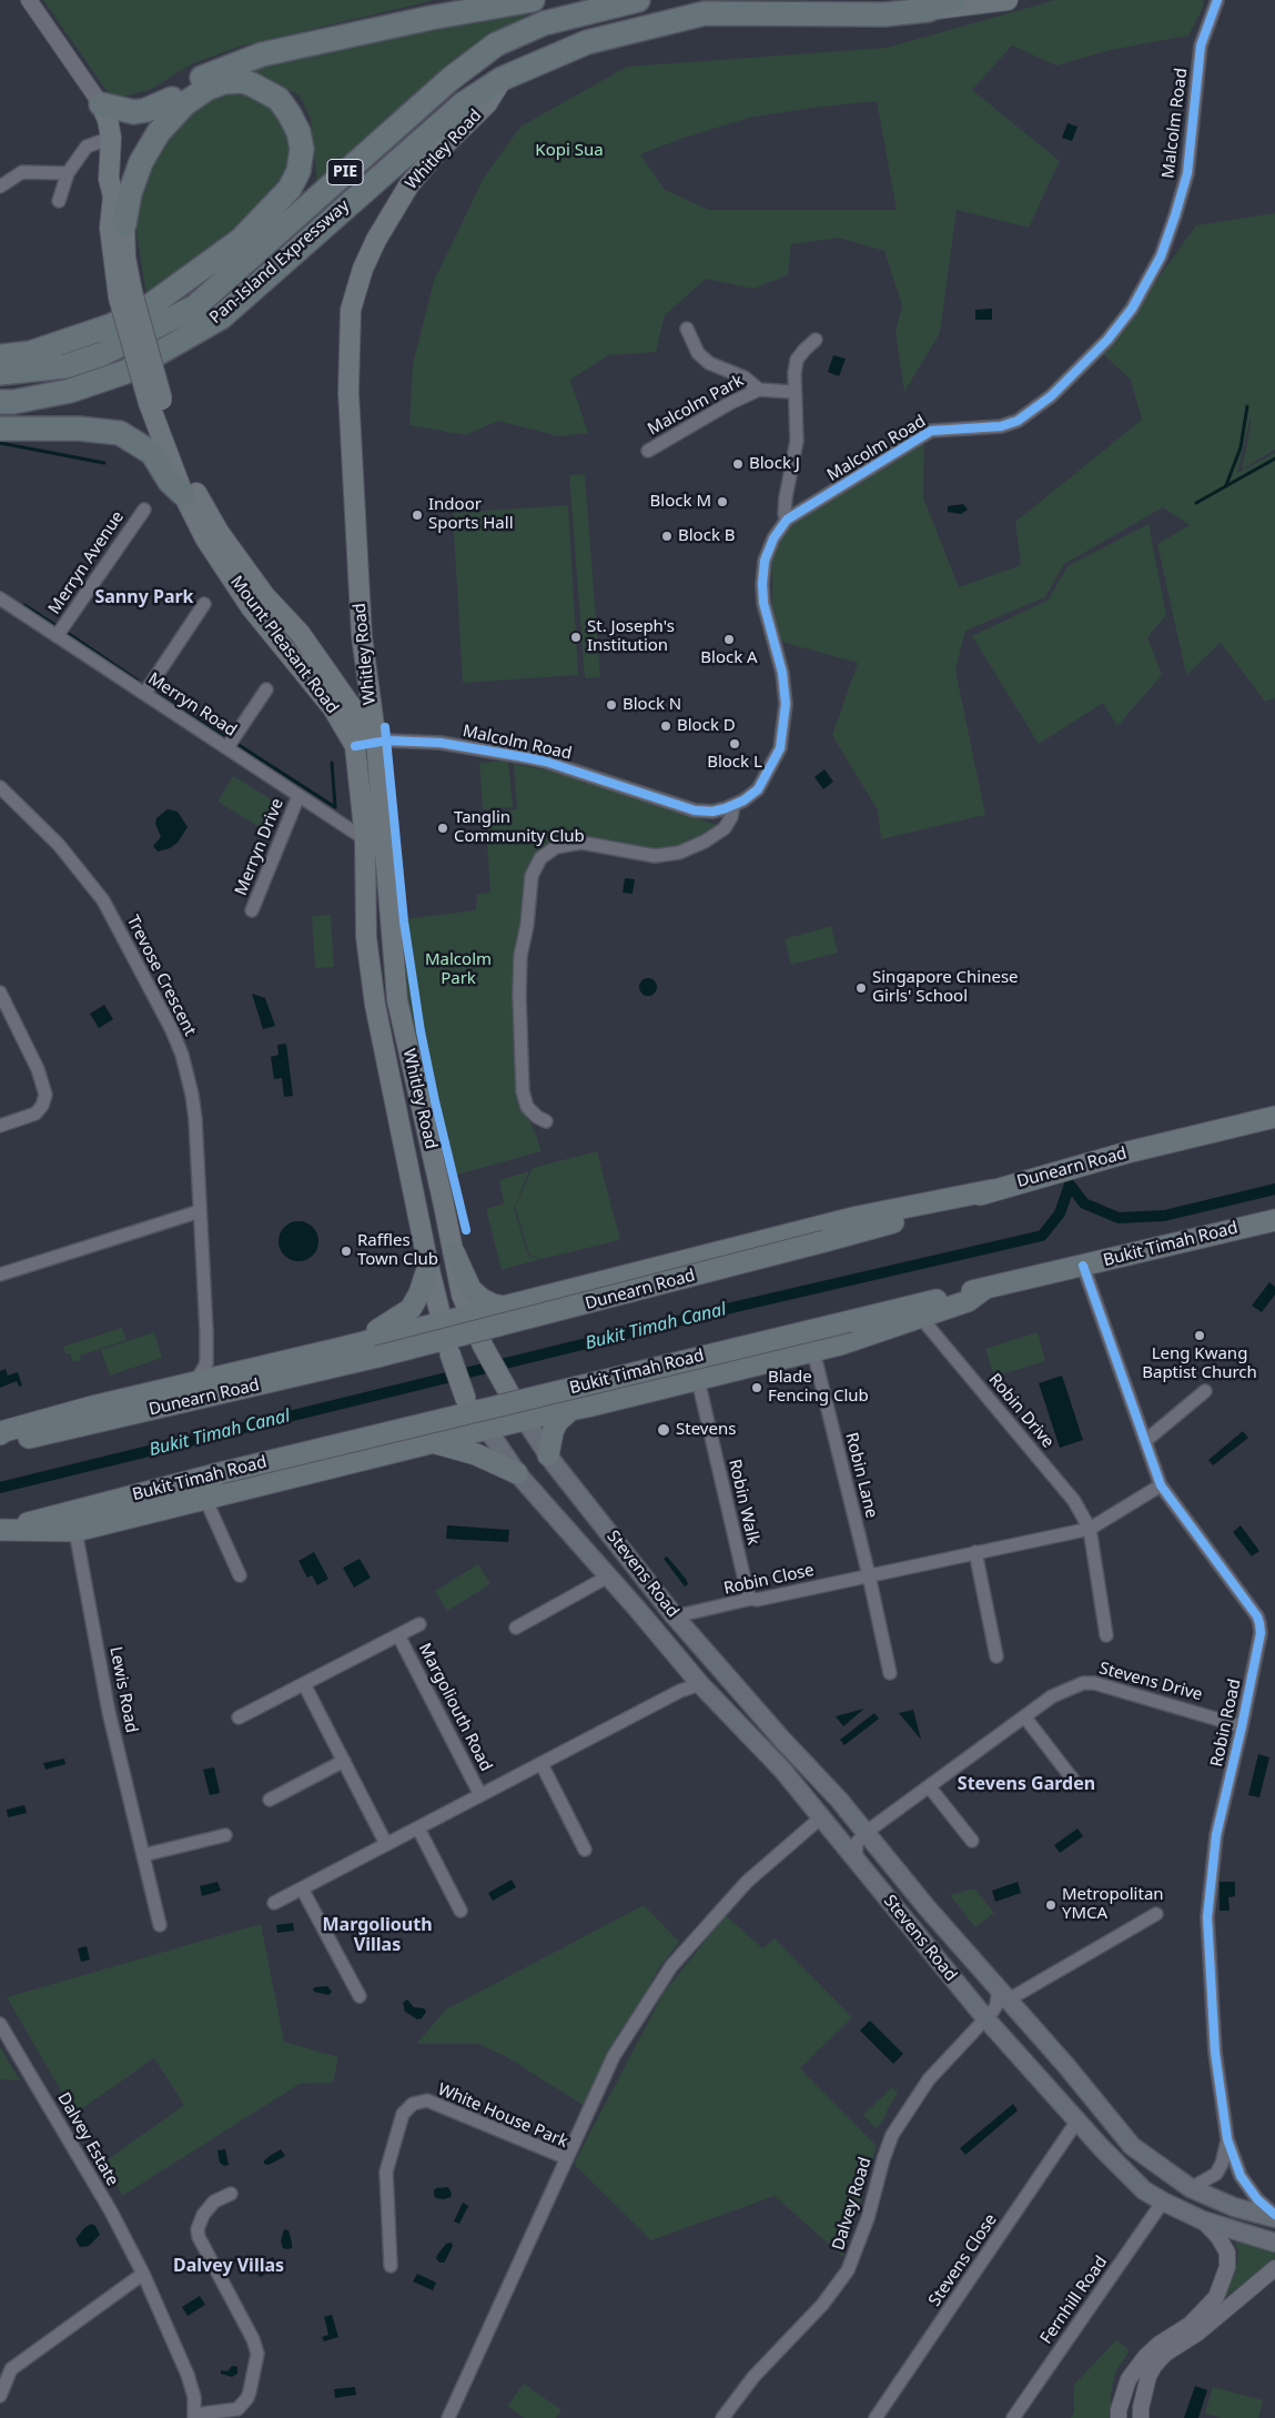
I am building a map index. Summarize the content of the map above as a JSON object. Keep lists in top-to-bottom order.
{
  "streets": {
    "highway": [
      "PIE",
      "Pan-Island Expressway",
      "Dunearn Road",
      "Bukit Timah Road"
    ],
    "main road": ["Whitley Road", "Mount Pleasant Road", "Stevens Road"],
    "street": [
      "Malcolm Road",
      "Malcolm Park",
      "Merryn Avenue",
      "Merryn Road",
      "Merryn Drive",
      "Trevose Crescent",
      "Robin Drive",
      "Robin Lane",
      "Robin Walk",
      "Robin Close",
      "Stevens Drive",
      "Lewis Road",
      "Margoliouth Road",
      "Robin Road",
      "White House Park",
      "Dalvey Estate",
      "Dalvey Road",
      "Stevens Close",
      "Fernhill Road"
    ]
  },
  "crossings": [
    ["Malcolm Road", "Whitley Road"],
    ["Malcolm Road", "Mount Pleasant Road"],
    ["Whitley Road", "Pan-Island Expressway"],
    ["Whitley Road", "Mount Pleasant Road"],
    ["Whitley Road", "Merryn Road"],
    ["Whitley Road", "Stevens Road"],
    ["Merryn Avenue", "Merryn Road"],
    ["Merryn Road", "Merryn Drive"],
    ["Bukit Timah Road", "Robin Road"],
    ["Robin Drive", "Robin Close"],
    ["Robin Lane", "Robin Close"],
    ["Robin Walk", "Robin Close"],
    ["Stevens Road", "Robin Close"],
    ["Stevens Road", "Stevens Drive"],
    ["Stevens Road", "Margoliouth Road"],
    ["Stevens Road", "Robin Road"],
    ["Stevens Road", "Dalvey Road"],
    ["Stevens Road", "Stevens Close"],
    ["Stevens Road", "Fernhill Road"],
    ["Robin Close", "Robin Road"],
    ["Stevens Drive", "Robin Road"]
  ],
  "districts": [
    "Sanny Park",
    "Stevens Garden",
    "Margoliouth Villas",
    "Dalvey Villas"
  ],
  "water": ["Bukit Timah Canal"],
  "parks": ["Kopi Sua", "Malcolm Park"],
  "places": [
    "Block J",
    "Block M",
    "Indoor Sports Hall",
    "Block B",
    "St. Joseph's Institution",
    "Block A",
    "Block N",
    "Block D",
    "Block L",
    "Tanglin Community Club",
    "Singapore Chinese Girls' School",
    "Raffles Town Club",
    "Leng Kwang Baptist Church",
    "Blade Fencing Club",
    "Stevens",
    "Metropolitan YMCA"
  ]
}
